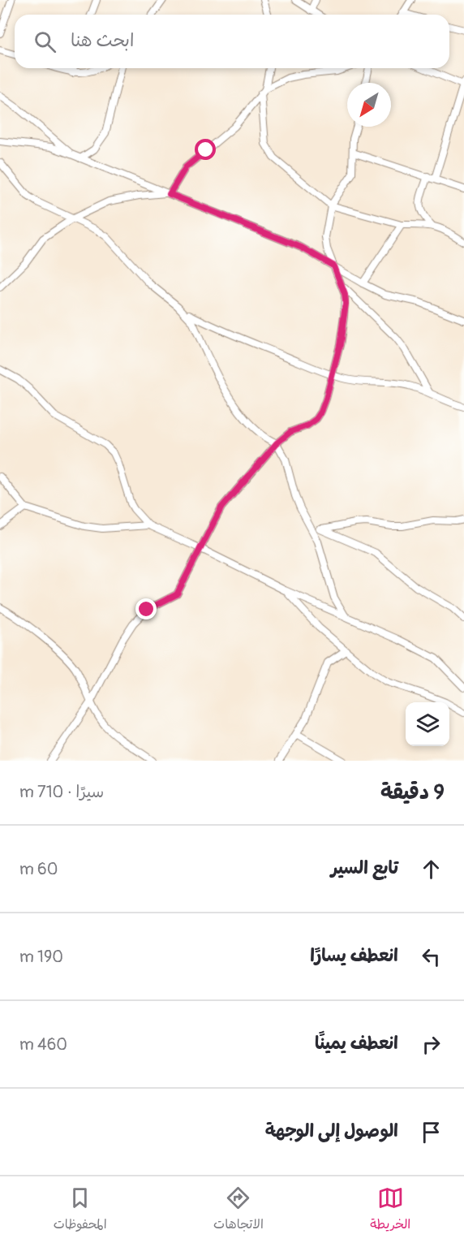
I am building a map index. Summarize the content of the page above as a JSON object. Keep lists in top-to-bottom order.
{
  "north": "bottom left",
  "page": {
    "search": "ابحث هنا",
    "heading": ["9 دقيقة", "سيرًا · 710 m"],
    "list": [
      ["تابع السير", "60 m"],
      ["انعطف يسارًا", "190 m"],
      ["انعطف يمينًا", "460 m"],
      "الوصول إلى الوجهة"
    ],
    "nav": ["الخريطة", "الاتجاهات", "المحفوظات"]
  }
}
